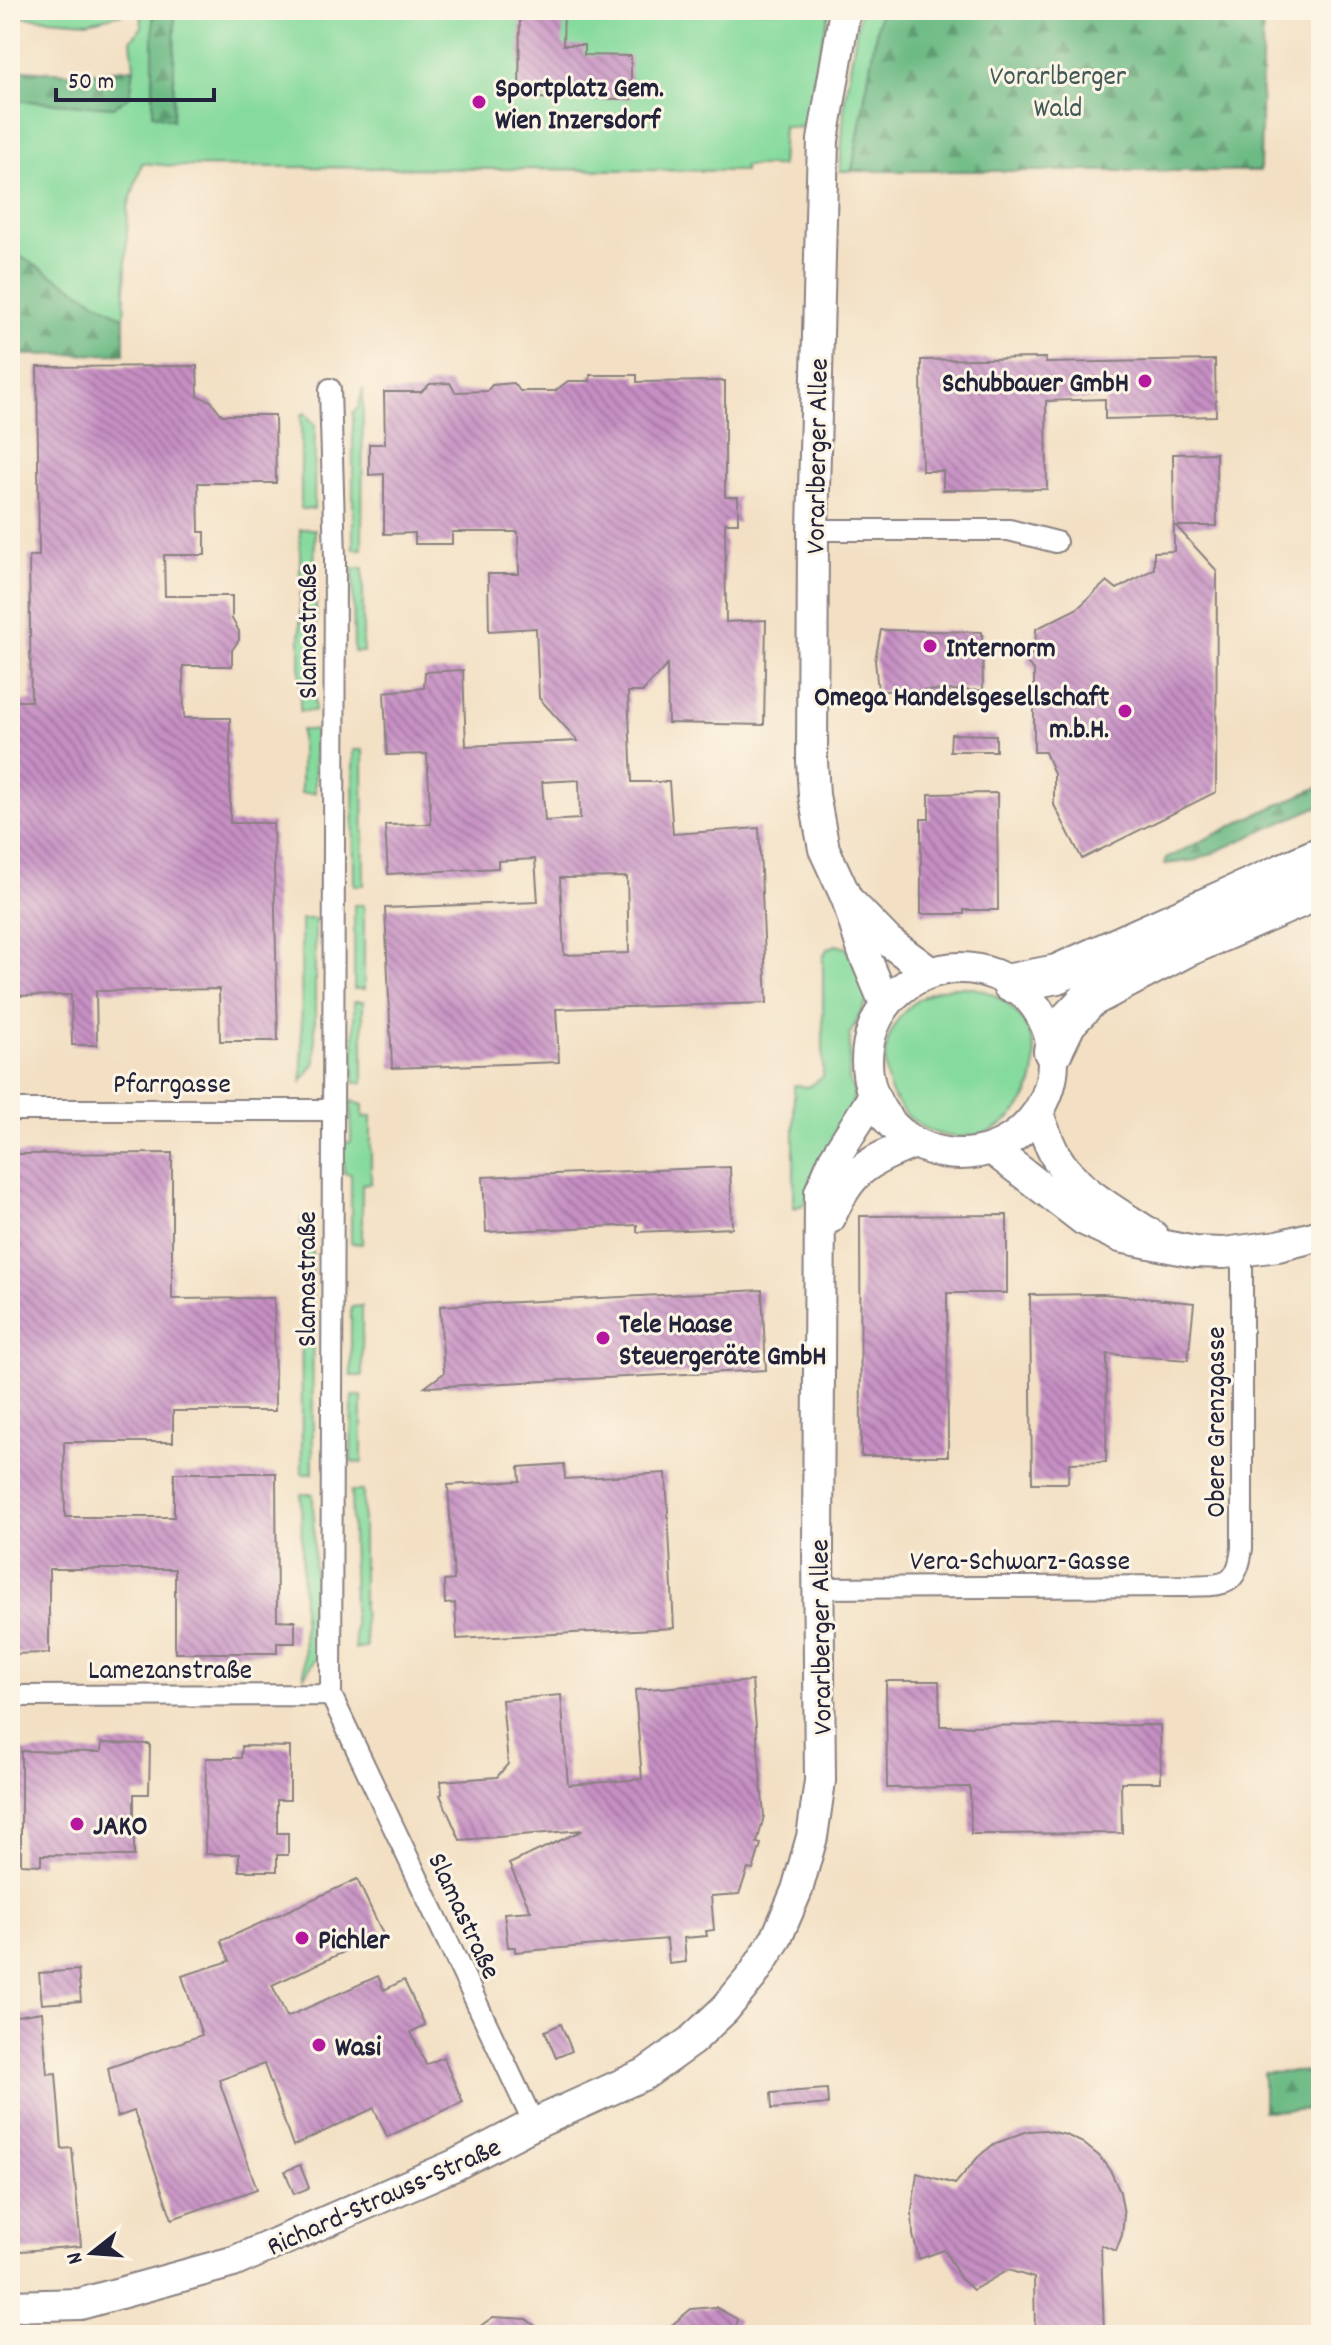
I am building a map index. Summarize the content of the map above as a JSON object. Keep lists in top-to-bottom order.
{
  "streets": {
    "main road": ["Vorarlberger Allee", "Richard-Strauss-Straße"],
    "street": [
      "Slamastraße",
      "Pfarrgasse",
      "Obere Grenzgasse",
      "Vera-Schwarz-Gasse",
      "Lamezanstraße"
    ]
  },
  "crossings": [
    ["Vorarlberger Allee", "Vera-Schwarz-Gasse"],
    ["Vorarlberger Allee", "Richard-Strauss-Straße"],
    ["Slamastraße", "Pfarrgasse"],
    ["Slamastraße", "Lamezanstraße"],
    ["Slamastraße", "Richard-Strauss-Straße"],
    ["Obere Grenzgasse", "Vera-Schwarz-Gasse"]
  ],
  "parks": ["Vorarlberger Wald"],
  "places": [
    "Sportplatz Gem. Wien Inzersdorf",
    "Schubbauer GmbH",
    "Internorm",
    "Omega Handelsgesellschaft m.b.H.",
    "Tele Haase Steuergeräte GmbH",
    "JAKO",
    "Pichler",
    "Wasi"
  ],
  "scale_bar": "50 m",
  "north": "left"
}
